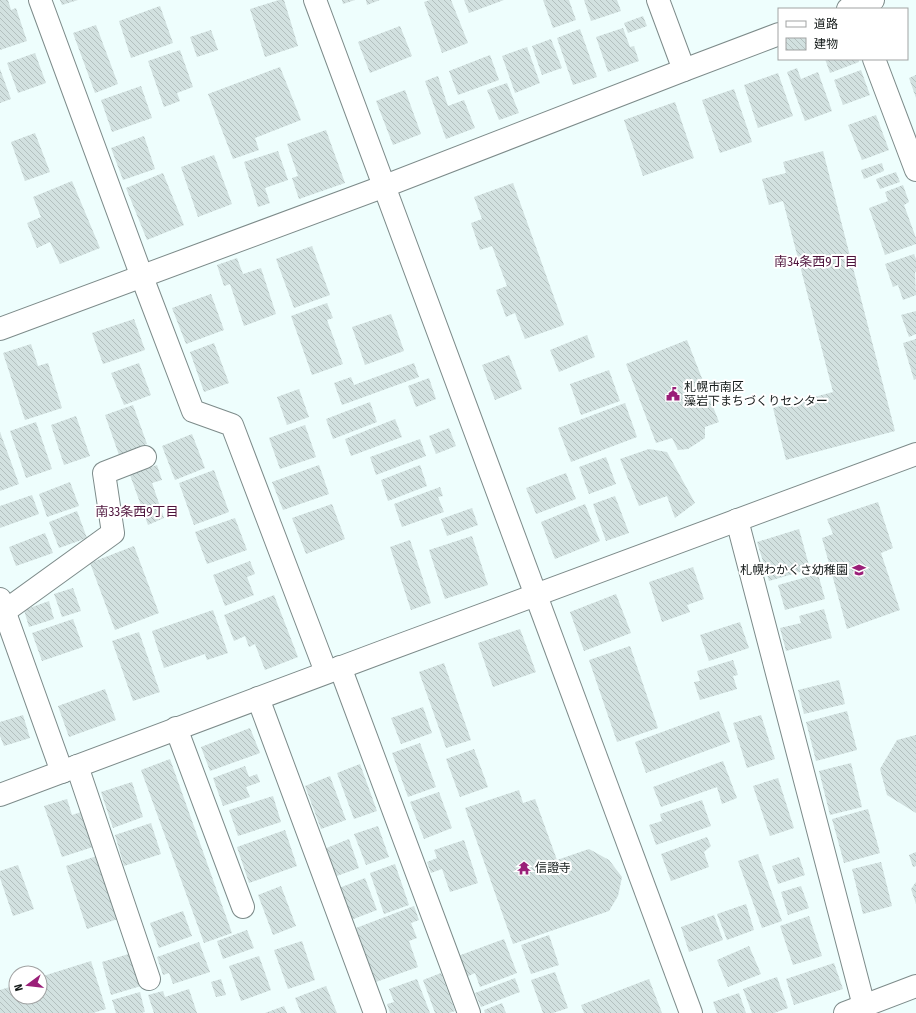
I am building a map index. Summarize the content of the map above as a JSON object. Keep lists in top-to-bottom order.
{
  "districts": ["南34条西9丁目", "南33条西9丁目"],
  "places": {
    "public building": ["札幌市南区 藻岩下まちづくりセンター"],
    "school or university": ["札幌わかくさ幼稚園"],
    "temple": ["信證寺"]
  },
  "legend": ["道路", "建物"],
  "north": "left"
}
